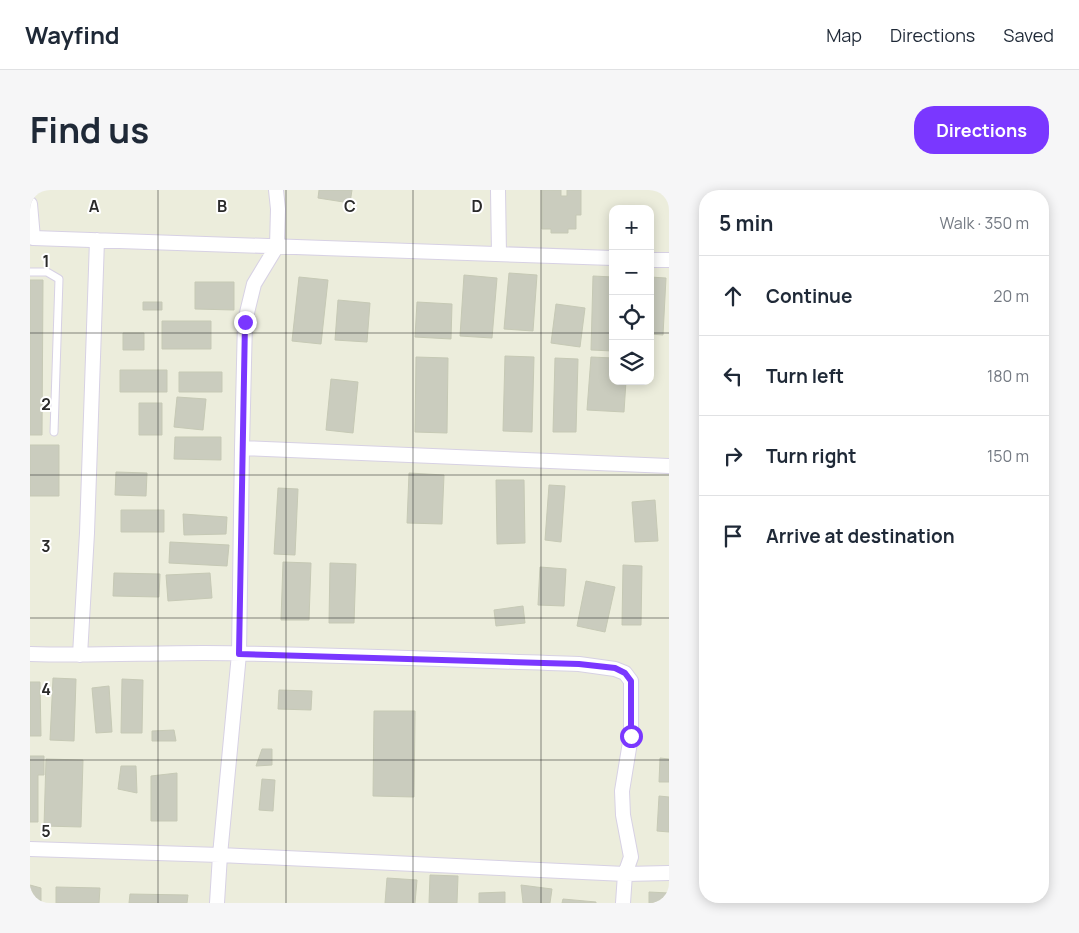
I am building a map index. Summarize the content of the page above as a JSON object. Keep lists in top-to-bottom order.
{
  "page": {
    "header": "Wayfind",
    "nav": ["Map", "Directions", "Saved"],
    "title": "Find us",
    "buttons": "Directions",
    "heading": ["5 min", "Walk · 350 m"],
    "map_buttons": ["+", "−"],
    "list": [
      ["Continue", "20 m"],
      ["Turn left", "180 m"],
      ["Turn right", "150 m"],
      "Arrive at destination"
    ]
  },
  "grid": {
    "columns": [
      "A",
      "B",
      "C",
      "D"
    ],
    "rows": [
      "1",
      "2",
      "3",
      "4",
      "5"
    ]
  }
}
